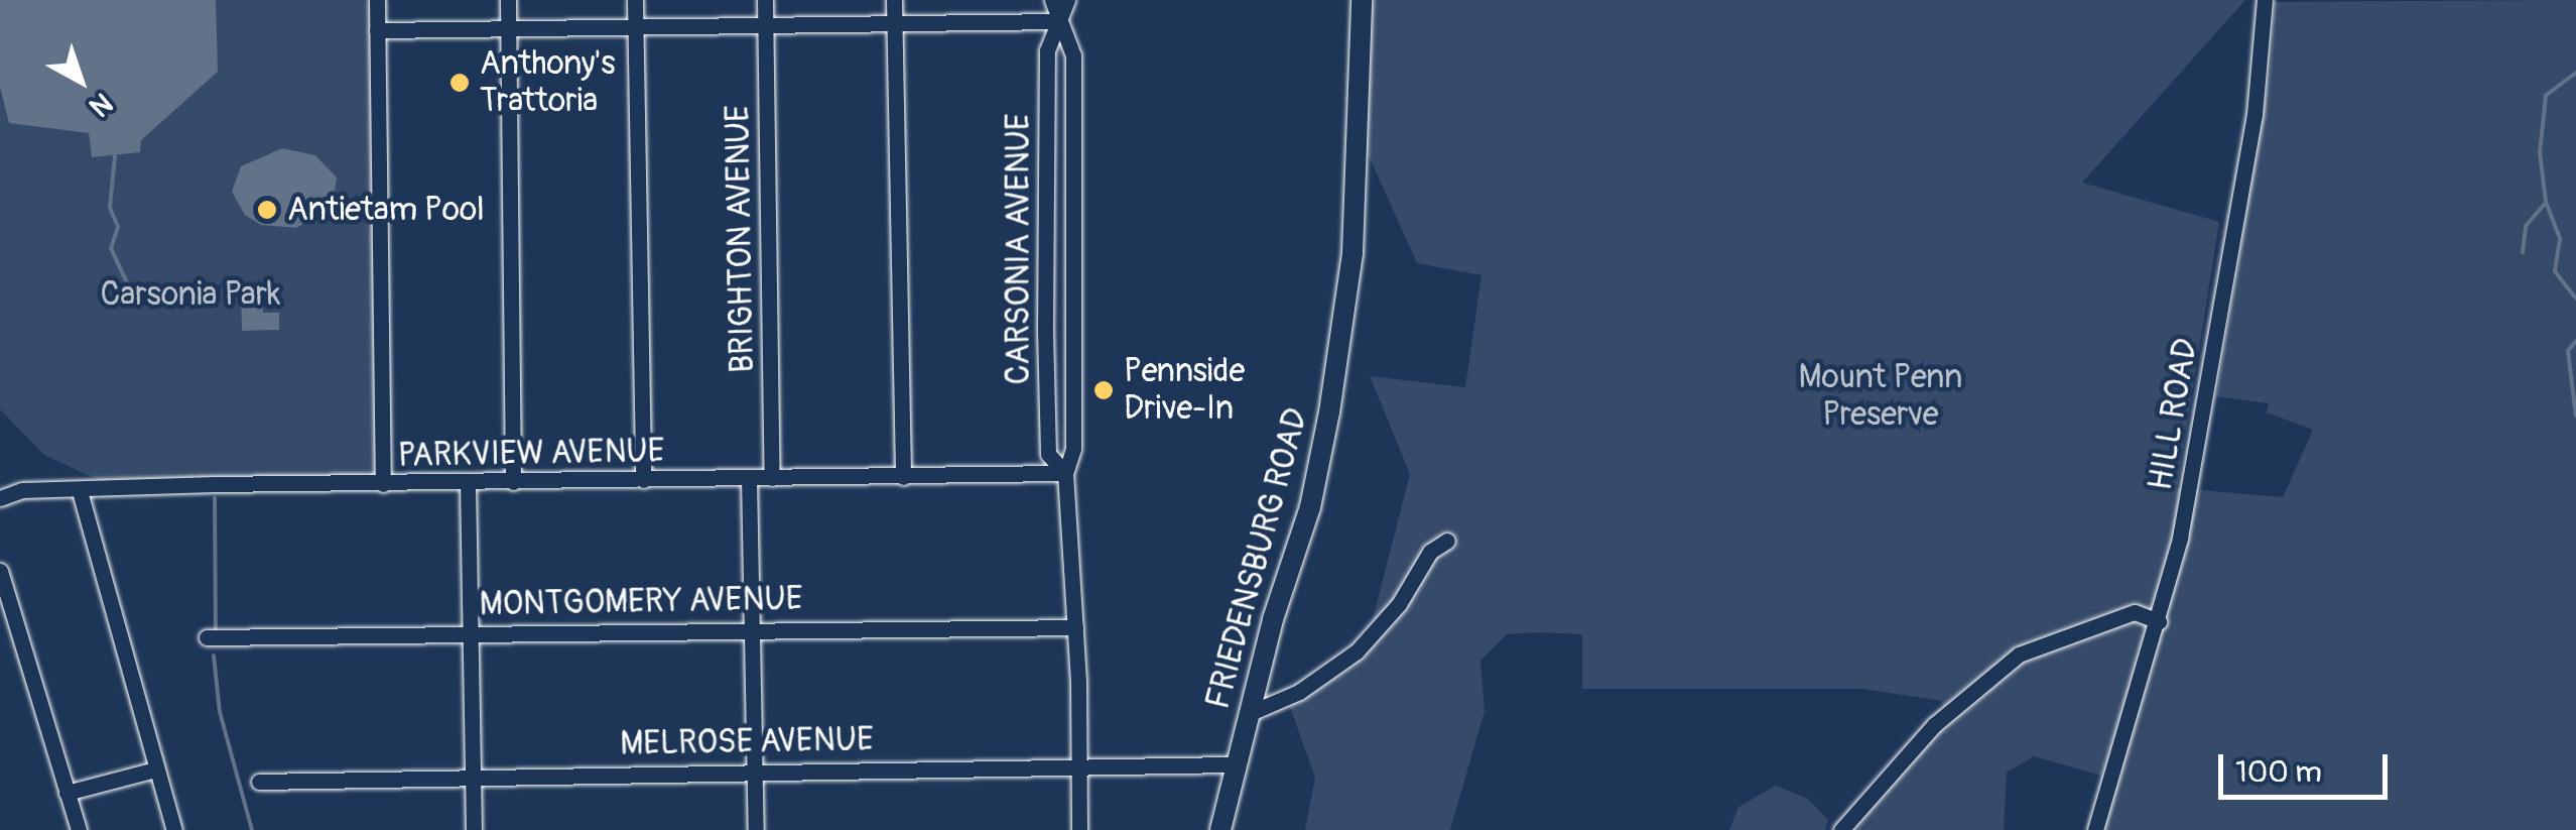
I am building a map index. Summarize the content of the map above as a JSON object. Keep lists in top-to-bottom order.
{
  "streets": {
    "main road": ["FRIEDENSBURG ROAD"],
    "street": [
      "BRIGHTON AVENUE",
      "CARSONIA AVENUE",
      "HILL ROAD",
      "PARKVIEW AVENUE",
      "MONTGOMERY AVENUE",
      "MELROSE AVENUE"
    ]
  },
  "crossings": [
    ["BRIGHTON AVENUE", "PARKVIEW AVENUE"],
    ["CARSONIA AVENUE", "PARKVIEW AVENUE"],
    ["CARSONIA AVENUE", "MONTGOMERY AVENUE"],
    ["CARSONIA AVENUE", "MELROSE AVENUE"],
    ["FRIEDENSBURG ROAD", "MELROSE AVENUE"]
  ],
  "parks": ["Carsonia Park", "Mount Penn Preserve"],
  "places": ["Anthony's Trattoria", "Antietam Pool", "Pennside Drive-In"],
  "scale_bar": "100 m",
  "north": "bottom right"
}
